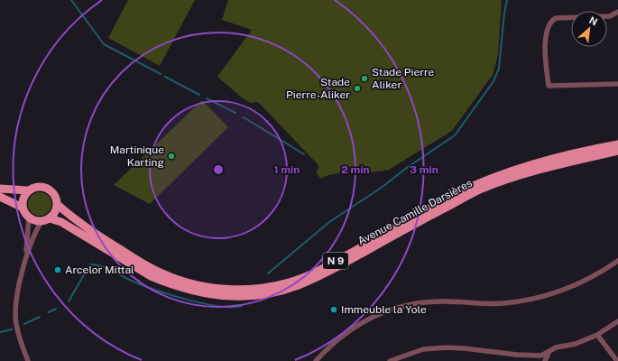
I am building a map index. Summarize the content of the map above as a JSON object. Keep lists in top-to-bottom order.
{
  "streets": {
    "main road": ["Avenue Camille Darsières", "N 9"]
  },
  "places": [
    "Stade Pierre Aliker",
    "Stade Pierre-Aliker",
    "Martinique Karting",
    "Arcelor Mittal",
    "Immeuble la Yole"
  ],
  "north": "top right",
  "rings": ["1 min", "2 min", "3 min"]
}
